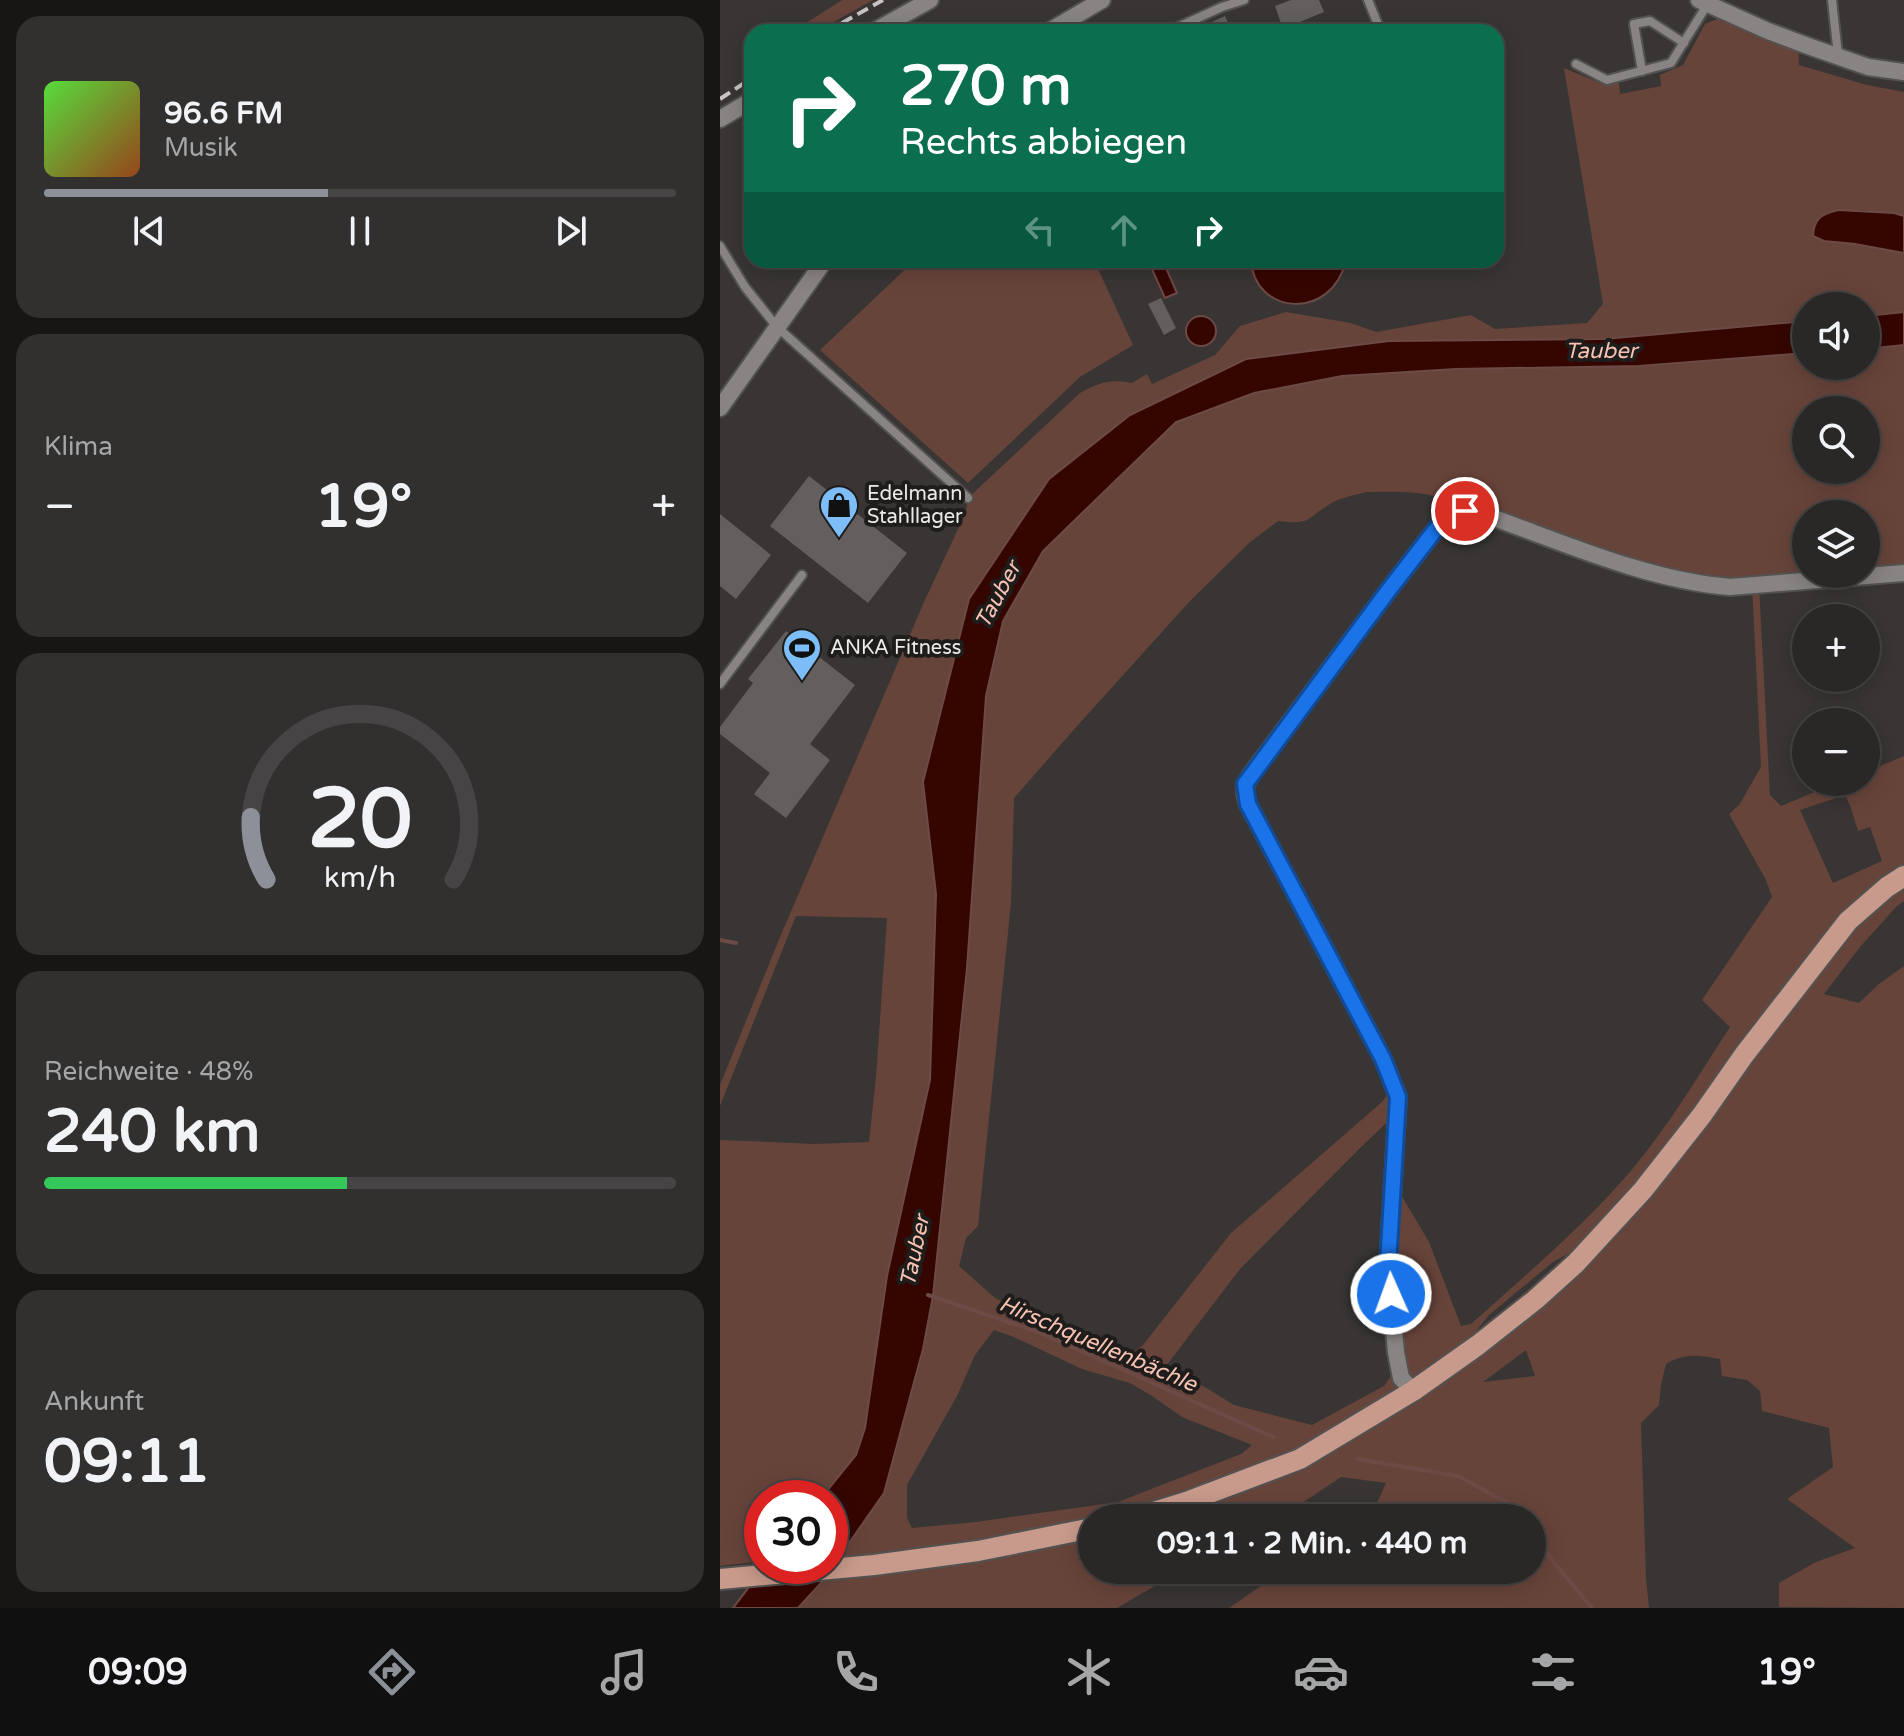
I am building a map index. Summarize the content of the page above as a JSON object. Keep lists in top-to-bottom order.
{
  "water": ["Tauber", "Hirschquellenbächle"],
  "places": {
    "shop": ["Edelmann Stahllager"],
    "sports": ["ANKA Fitness"]
  },
  "page": {
    "turn": ["270 m", "Rechts abbiegen"],
    "song": ["96.6 FM", "Musik"],
    "map_buttons": ["+", "−"],
    "tile": [
      "Klima",
      ["Reichweite · 48%", "240 km"],
      ["Ankunft", "09:11"]
    ],
    "heat": ["−", "19°", "+"],
    "limit": "30",
    "trip": "09:11 · 2 Min. · 440 m",
    "tabs": ["09:09", "19°"],
    "gauge": ["20", "km/h"]
  }
}
